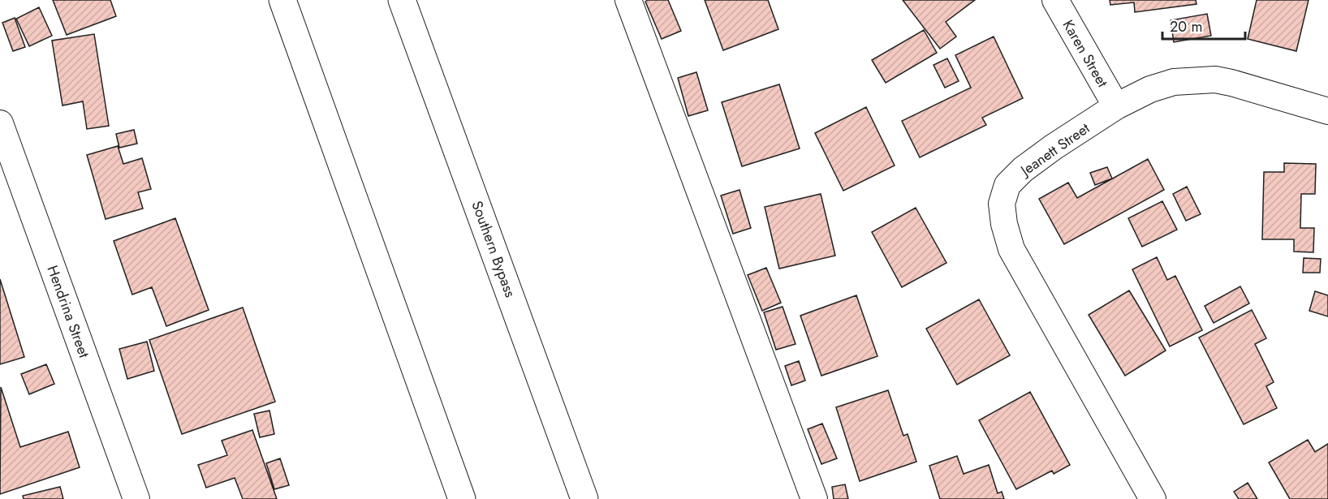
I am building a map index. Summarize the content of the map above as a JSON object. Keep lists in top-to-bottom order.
{
  "streets": {
    "highway": ["Southern Bypass"],
    "street": ["Karen Street", "Jeanett Street", "Hendrina Street"]
  },
  "crossings": [
    ["Karen Street", "Jeanett Street"]
  ],
  "scale_bar": "20 m"
}
